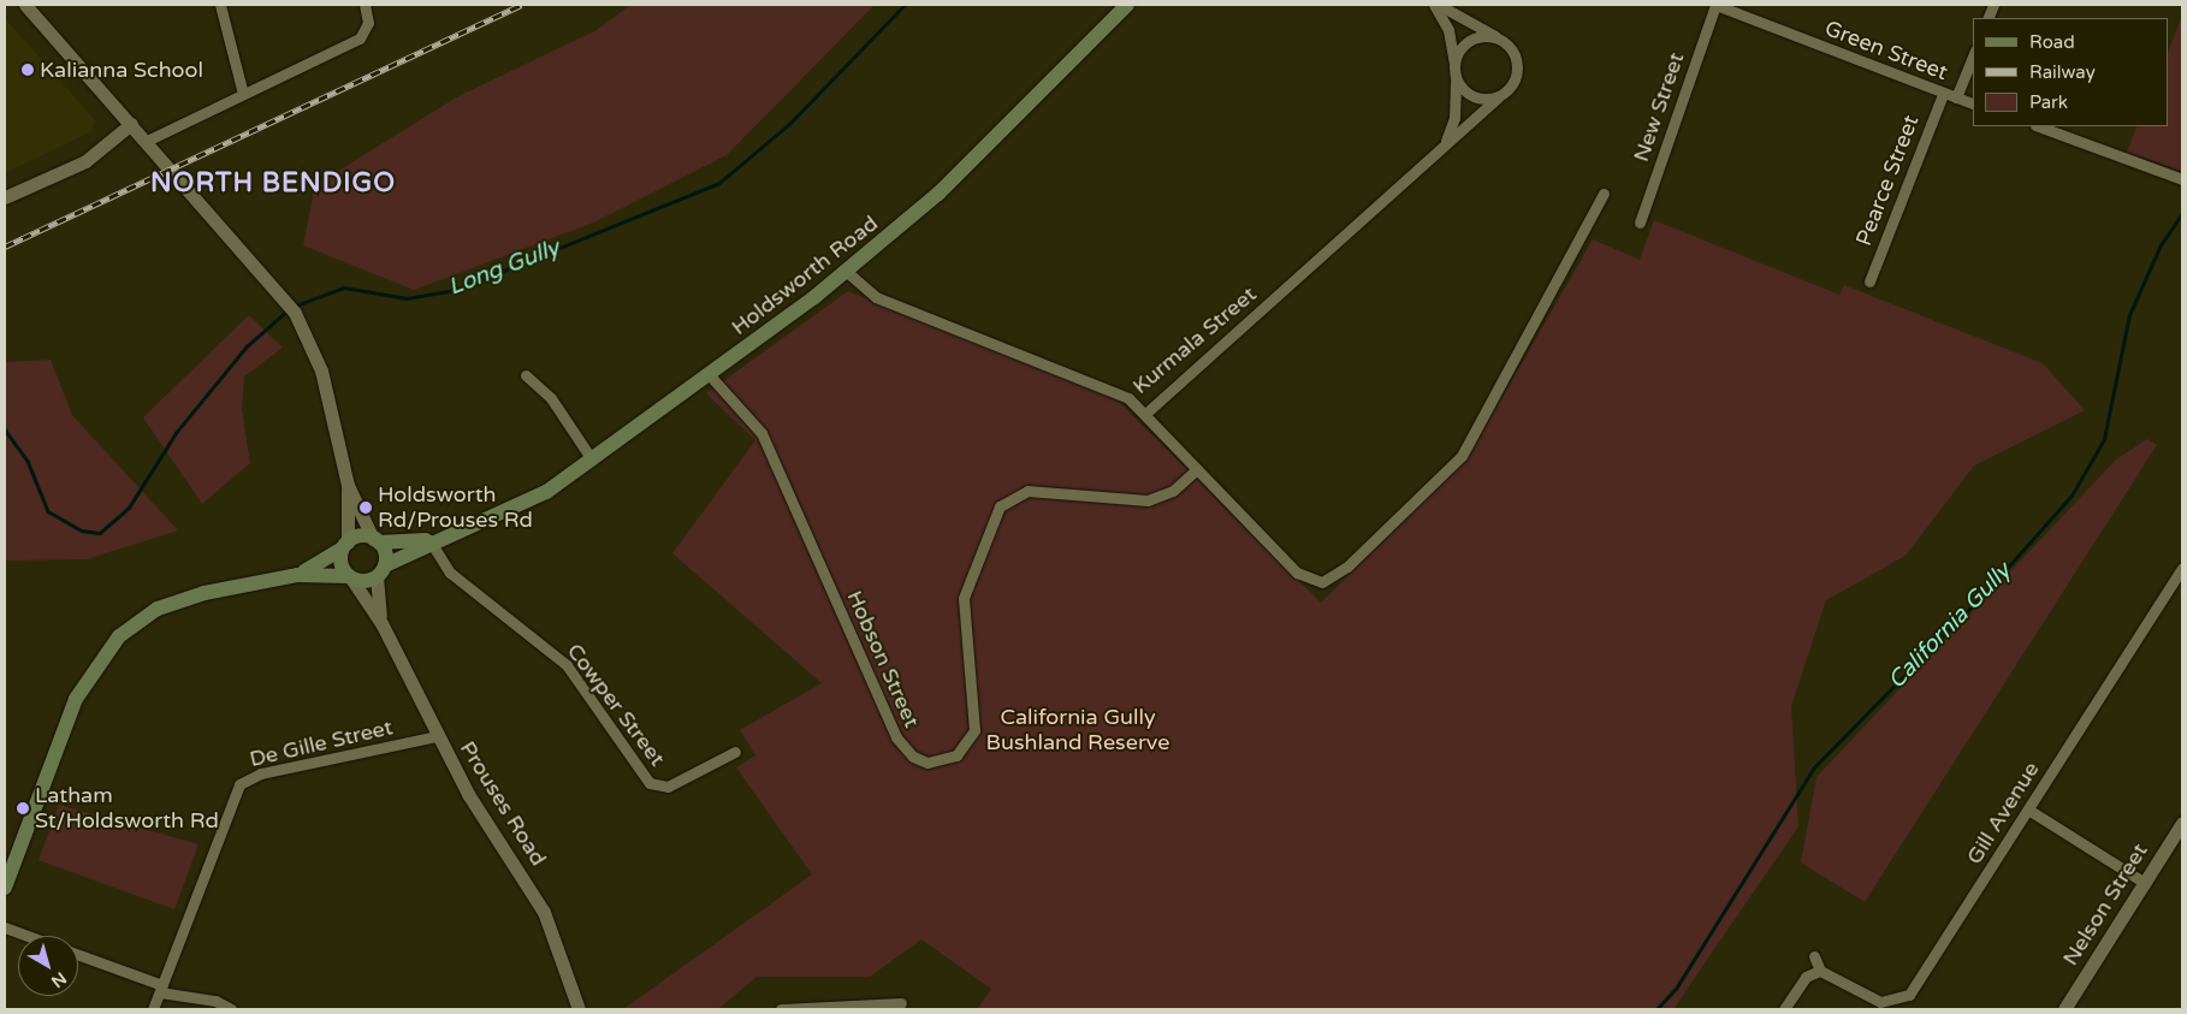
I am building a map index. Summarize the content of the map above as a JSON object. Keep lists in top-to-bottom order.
{
  "streets": {
    "main road": ["Holdsworth Road"],
    "street": [
      "Green Street",
      "New Street",
      "Pearce Street",
      "Kurmala Street",
      "Hobson Street",
      "Cowper Street",
      "De Gille Street",
      "Prouses Road",
      "Gill Avenue",
      "Nelson Street"
    ]
  },
  "crossings": [
    ["Green Street", "New Street"],
    ["Green Street", "Pearce Street"],
    ["Holdsworth Road", "Kurmala Street"],
    ["Holdsworth Road", "Hobson Street"],
    ["Holdsworth Road", "Cowper Street"],
    ["Holdsworth Road", "Prouses Road"],
    ["De Gille Street", "Prouses Road"]
  ],
  "districts": ["NORTH BENDIGO"],
  "water": ["Long Gully", "California Gully"],
  "parks": ["California Gully Bushland Reserve"],
  "places": ["Kalianna School", "Holdsworth Rd/Prouses Rd", "Latham St/Holdsworth Rd"],
  "legend": ["Road", "Railway", "Park"],
  "north": "bottom right"
}
